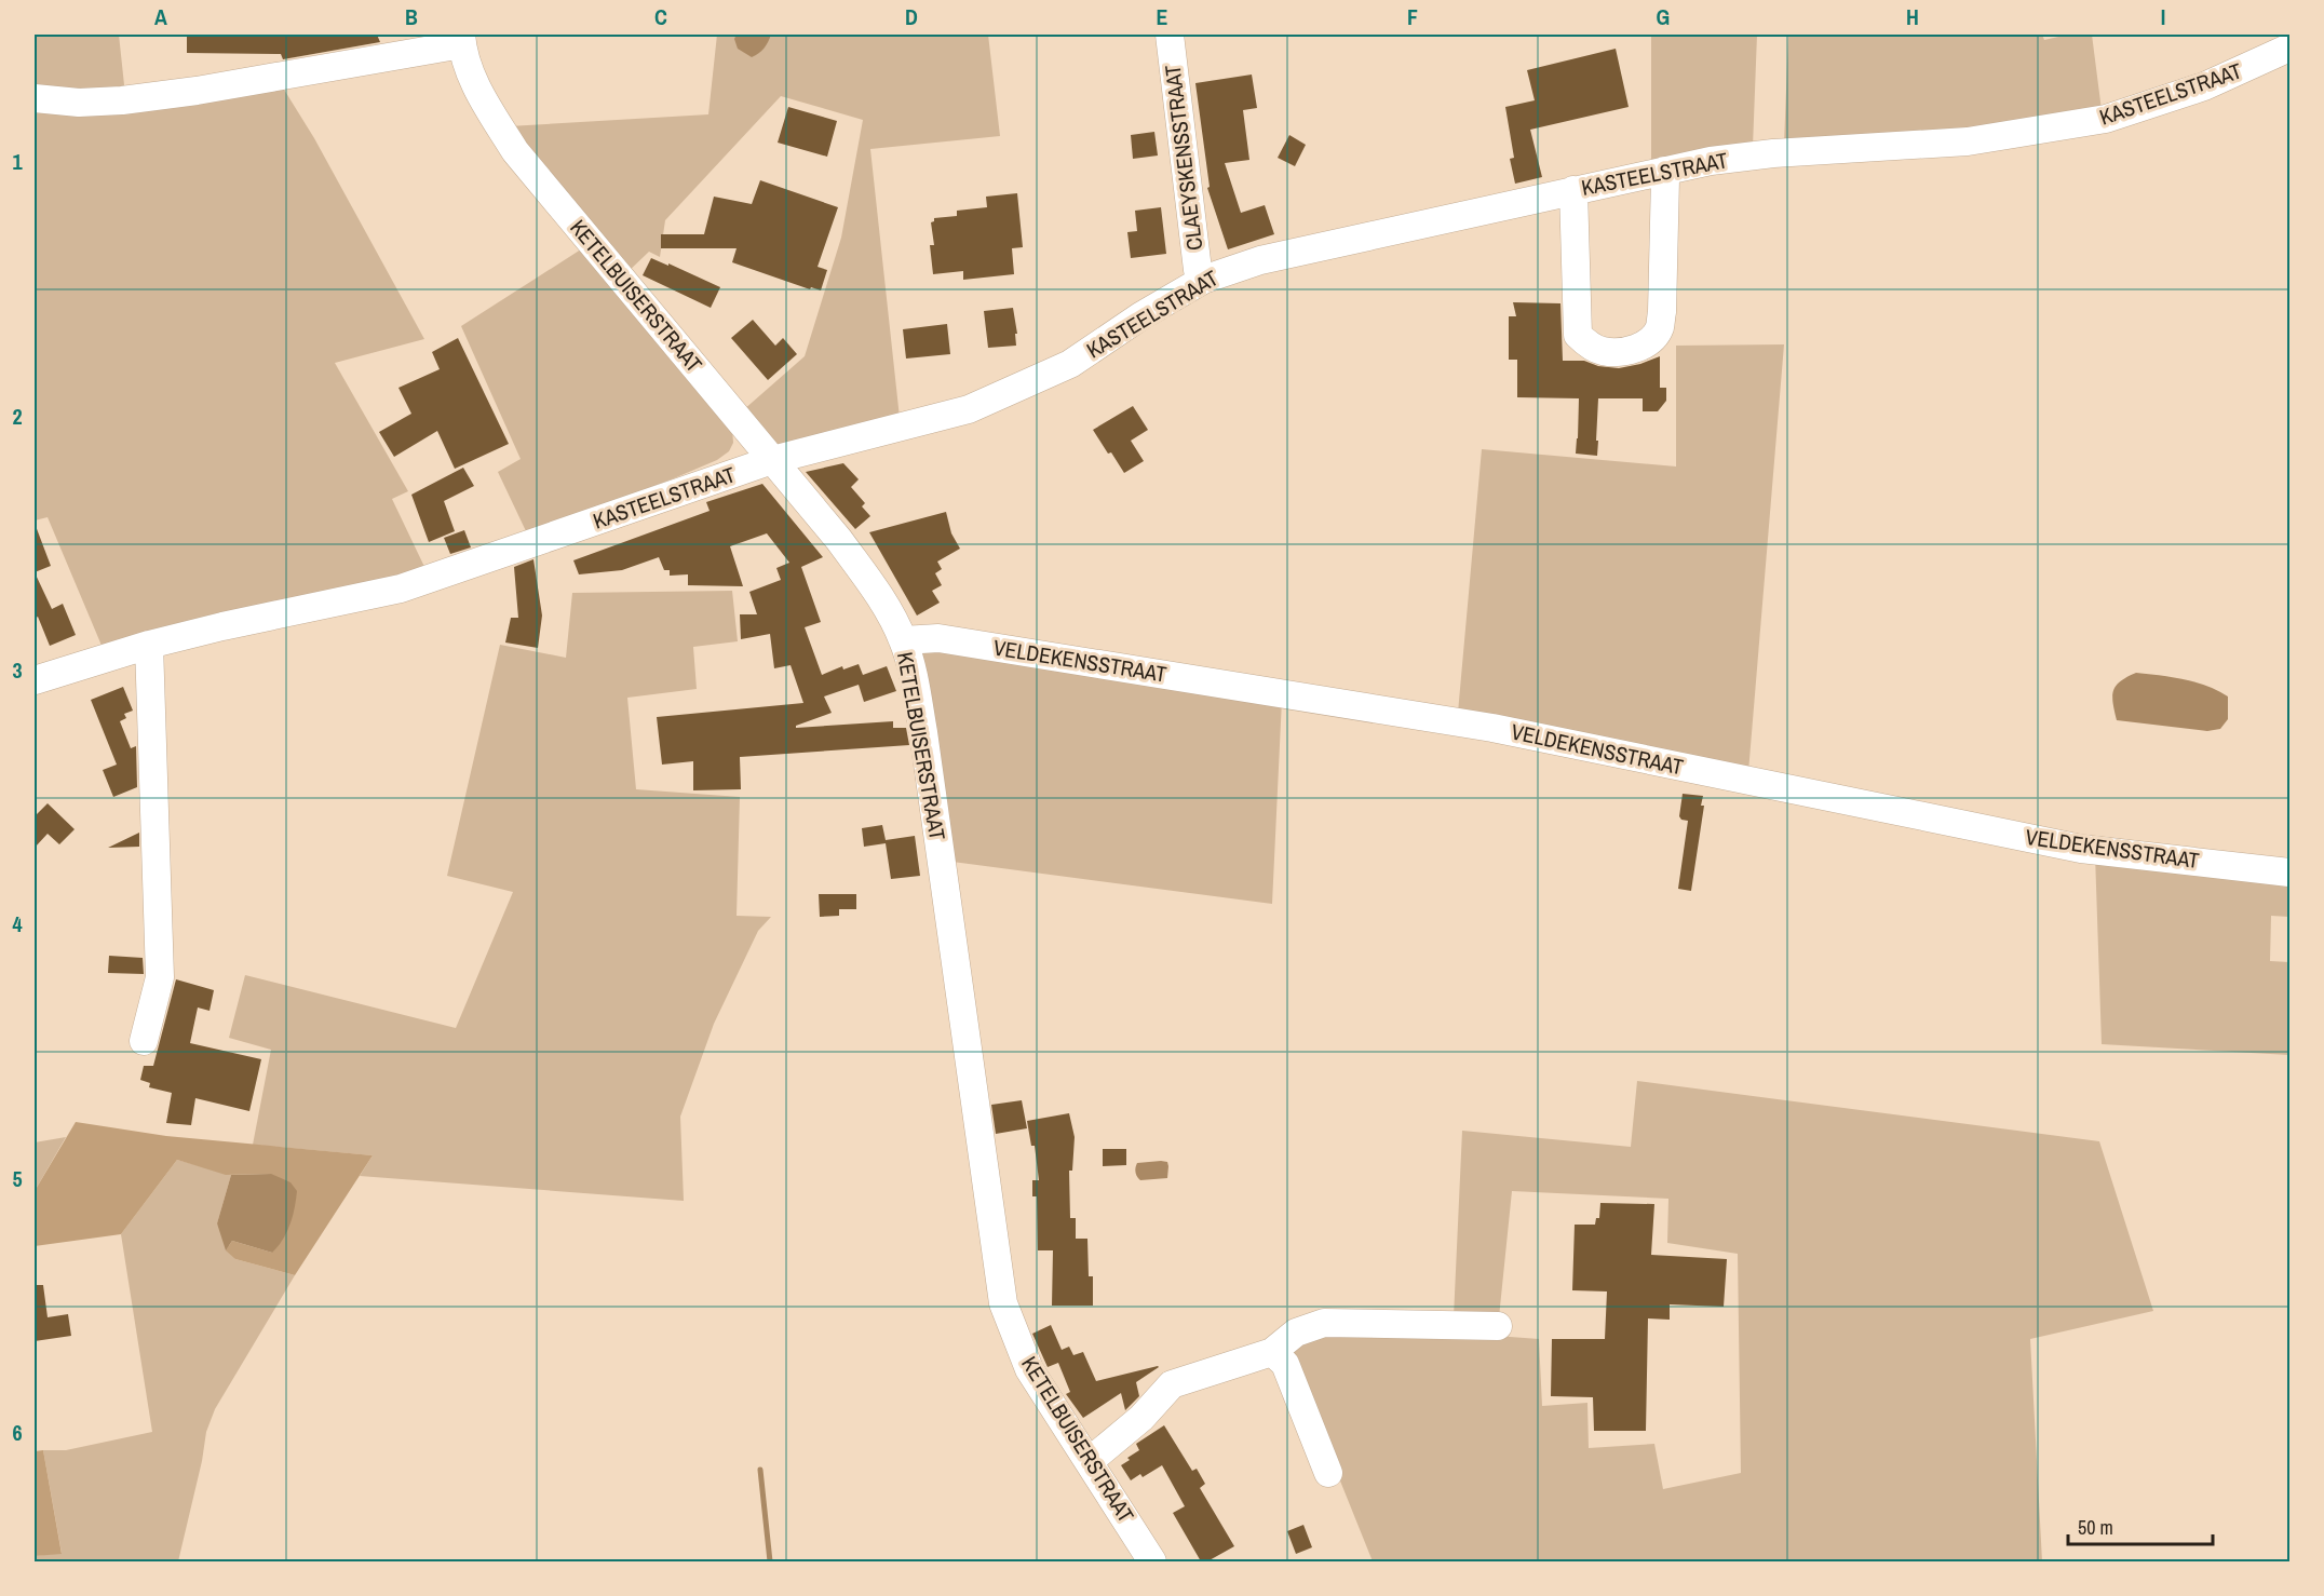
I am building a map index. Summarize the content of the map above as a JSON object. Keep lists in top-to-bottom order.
{
  "streets": {
    "street": [
      "KASTEELSTRAAT",
      "CLAEYSKENSSTRAAT",
      "KETELBUISERSTRAAT",
      "VELDEKENSSTRAAT"
    ]
  },
  "crossings": [
    ["KASTEELSTRAAT", "CLAEYSKENSSTRAAT"],
    ["KASTEELSTRAAT", "KETELBUISERSTRAAT"],
    ["KETELBUISERSTRAAT", "VELDEKENSSTRAAT"]
  ],
  "scale_bar": "50 m",
  "grid": {
    "columns": [
      "A",
      "B",
      "C",
      "D",
      "E",
      "F",
      "G",
      "H",
      "I"
    ],
    "rows": [
      "1",
      "2",
      "3",
      "4",
      "5",
      "6"
    ]
  }
}
